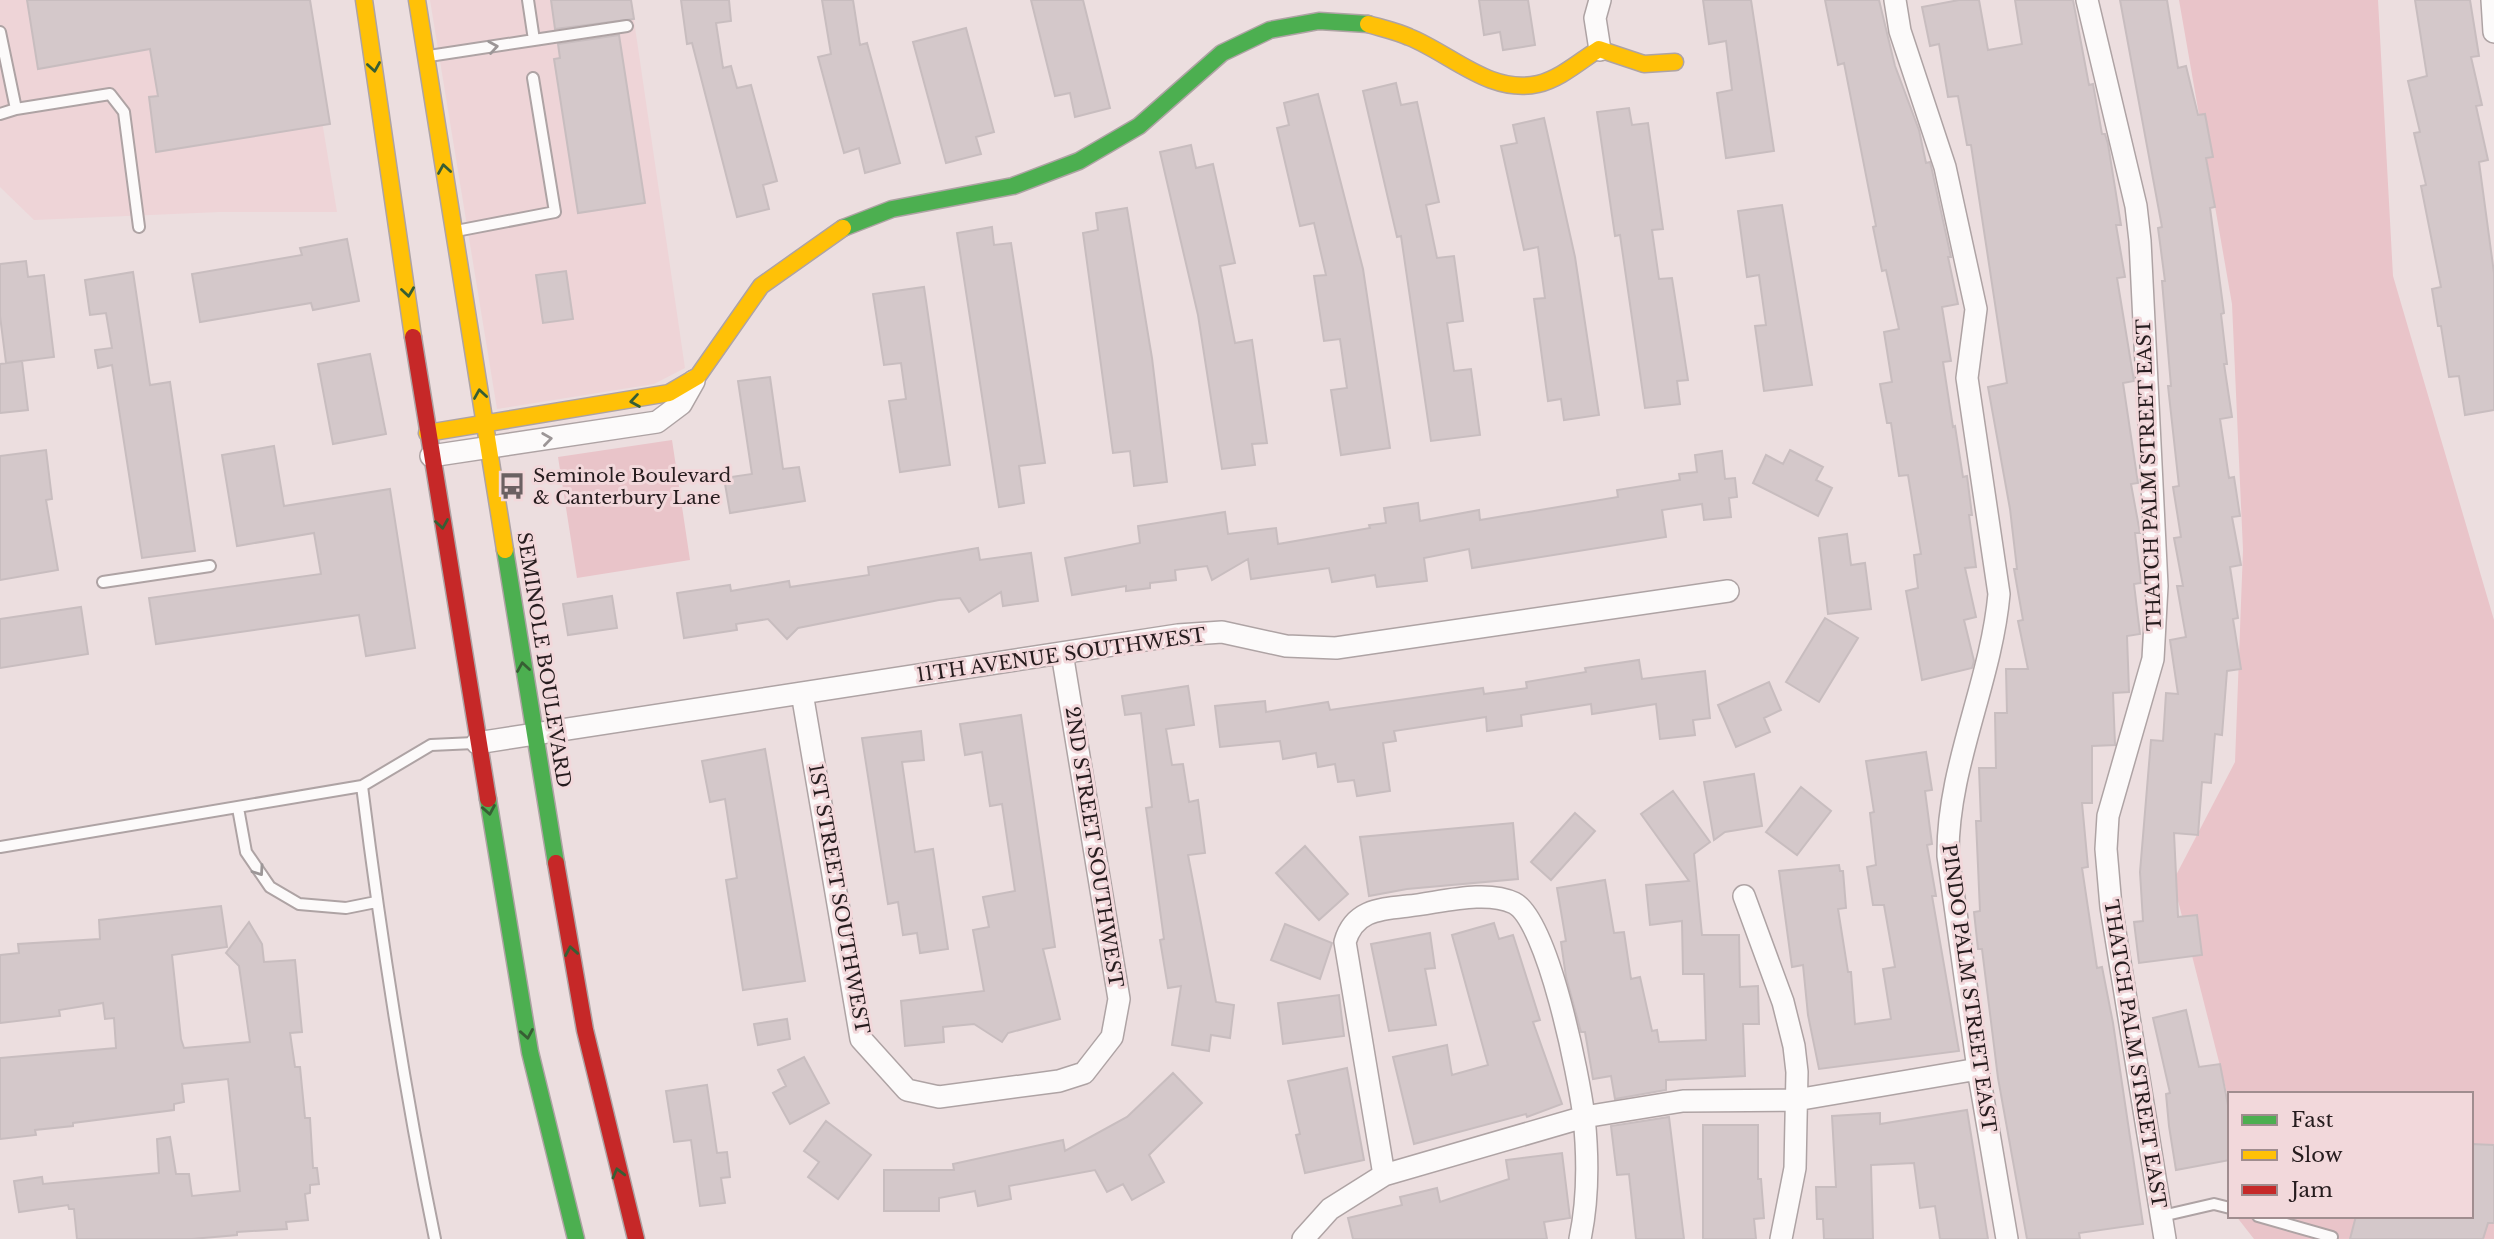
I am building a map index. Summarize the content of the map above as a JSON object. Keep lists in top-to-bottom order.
{
  "streets": {
    "main road": ["SEMINOLE BOULEVARD"],
    "street": [
      "THATCH PALM STREET EAST",
      "11TH AVENUE SOUTHWEST",
      "2ND STREET SOUTHWEST",
      "1ST STREET SOUTHWEST",
      "PINDO PALM STREET EAST"
    ]
  },
  "crossings": [
    ["11TH AVENUE SOUTHWEST", "SEMINOLE BOULEVARD"],
    ["11TH AVENUE SOUTHWEST", "2ND STREET SOUTHWEST"],
    ["11TH AVENUE SOUTHWEST", "1ST STREET SOUTHWEST"],
    ["2ND STREET SOUTHWEST", "1ST STREET SOUTHWEST"]
  ],
  "places": {
    "bus stop": ["Seminole Boulevard & Canterbury Lane"]
  },
  "legend": ["Fast", "Slow", "Jam"]
}
